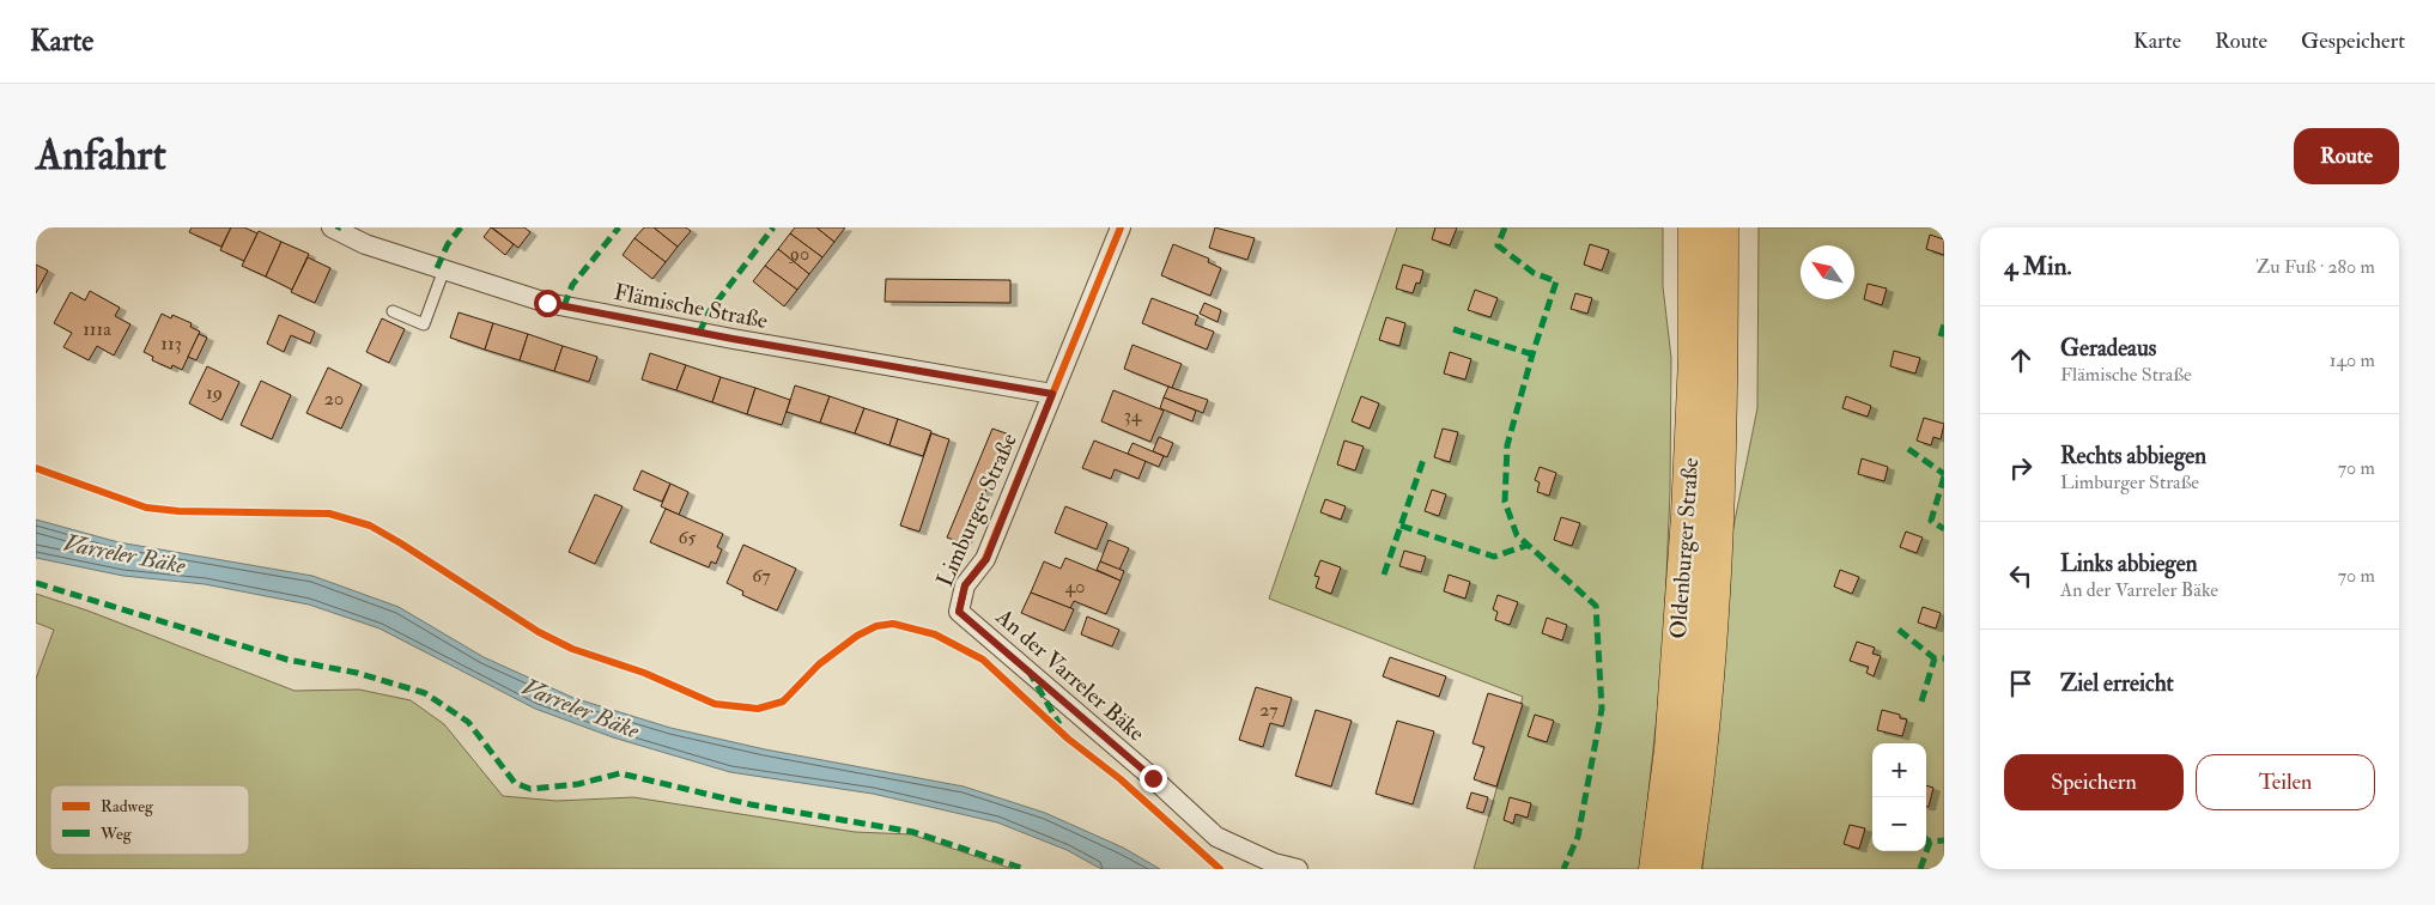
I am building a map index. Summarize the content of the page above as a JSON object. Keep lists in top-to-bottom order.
{
  "streets": {
    "highway": ["Oldenburger Straße"],
    "street": ["Flämische Straße", "Limburger Straße", "An der Varreler Bäke"]
  },
  "crossings": [
    ["Flämische Straße", "Limburger Straße"],
    ["Limburger Straße", "An der Varreler Bäke"]
  ],
  "water": ["Varreler Bäke"],
  "house_numbers": [
    "90",
    "111a",
    "113",
    "19",
    "20",
    "34",
    "65",
    "67",
    "40",
    "27"
  ],
  "legend": ["Radweg", "Weg"],
  "north": "top left",
  "page": {
    "header": "Karte",
    "nav": ["Karte", "Route", "Gespeichert"],
    "buttons": [
      "Route",
      ["Speichern", "Teilen"]
    ],
    "title": "Anfahrt",
    "heading": ["4 Min.", "Zu Fuß · 280 m"],
    "list": [
      ["Geradeaus", "Flämische Straße", "140 m"],
      ["Rechts abbiegen", "Limburger Straße", "70 m"],
      ["Links abbiegen", "An der Varreler Bäke", "70 m"],
      "Ziel erreicht"
    ],
    "map_buttons": ["+", "−"]
  }
}
